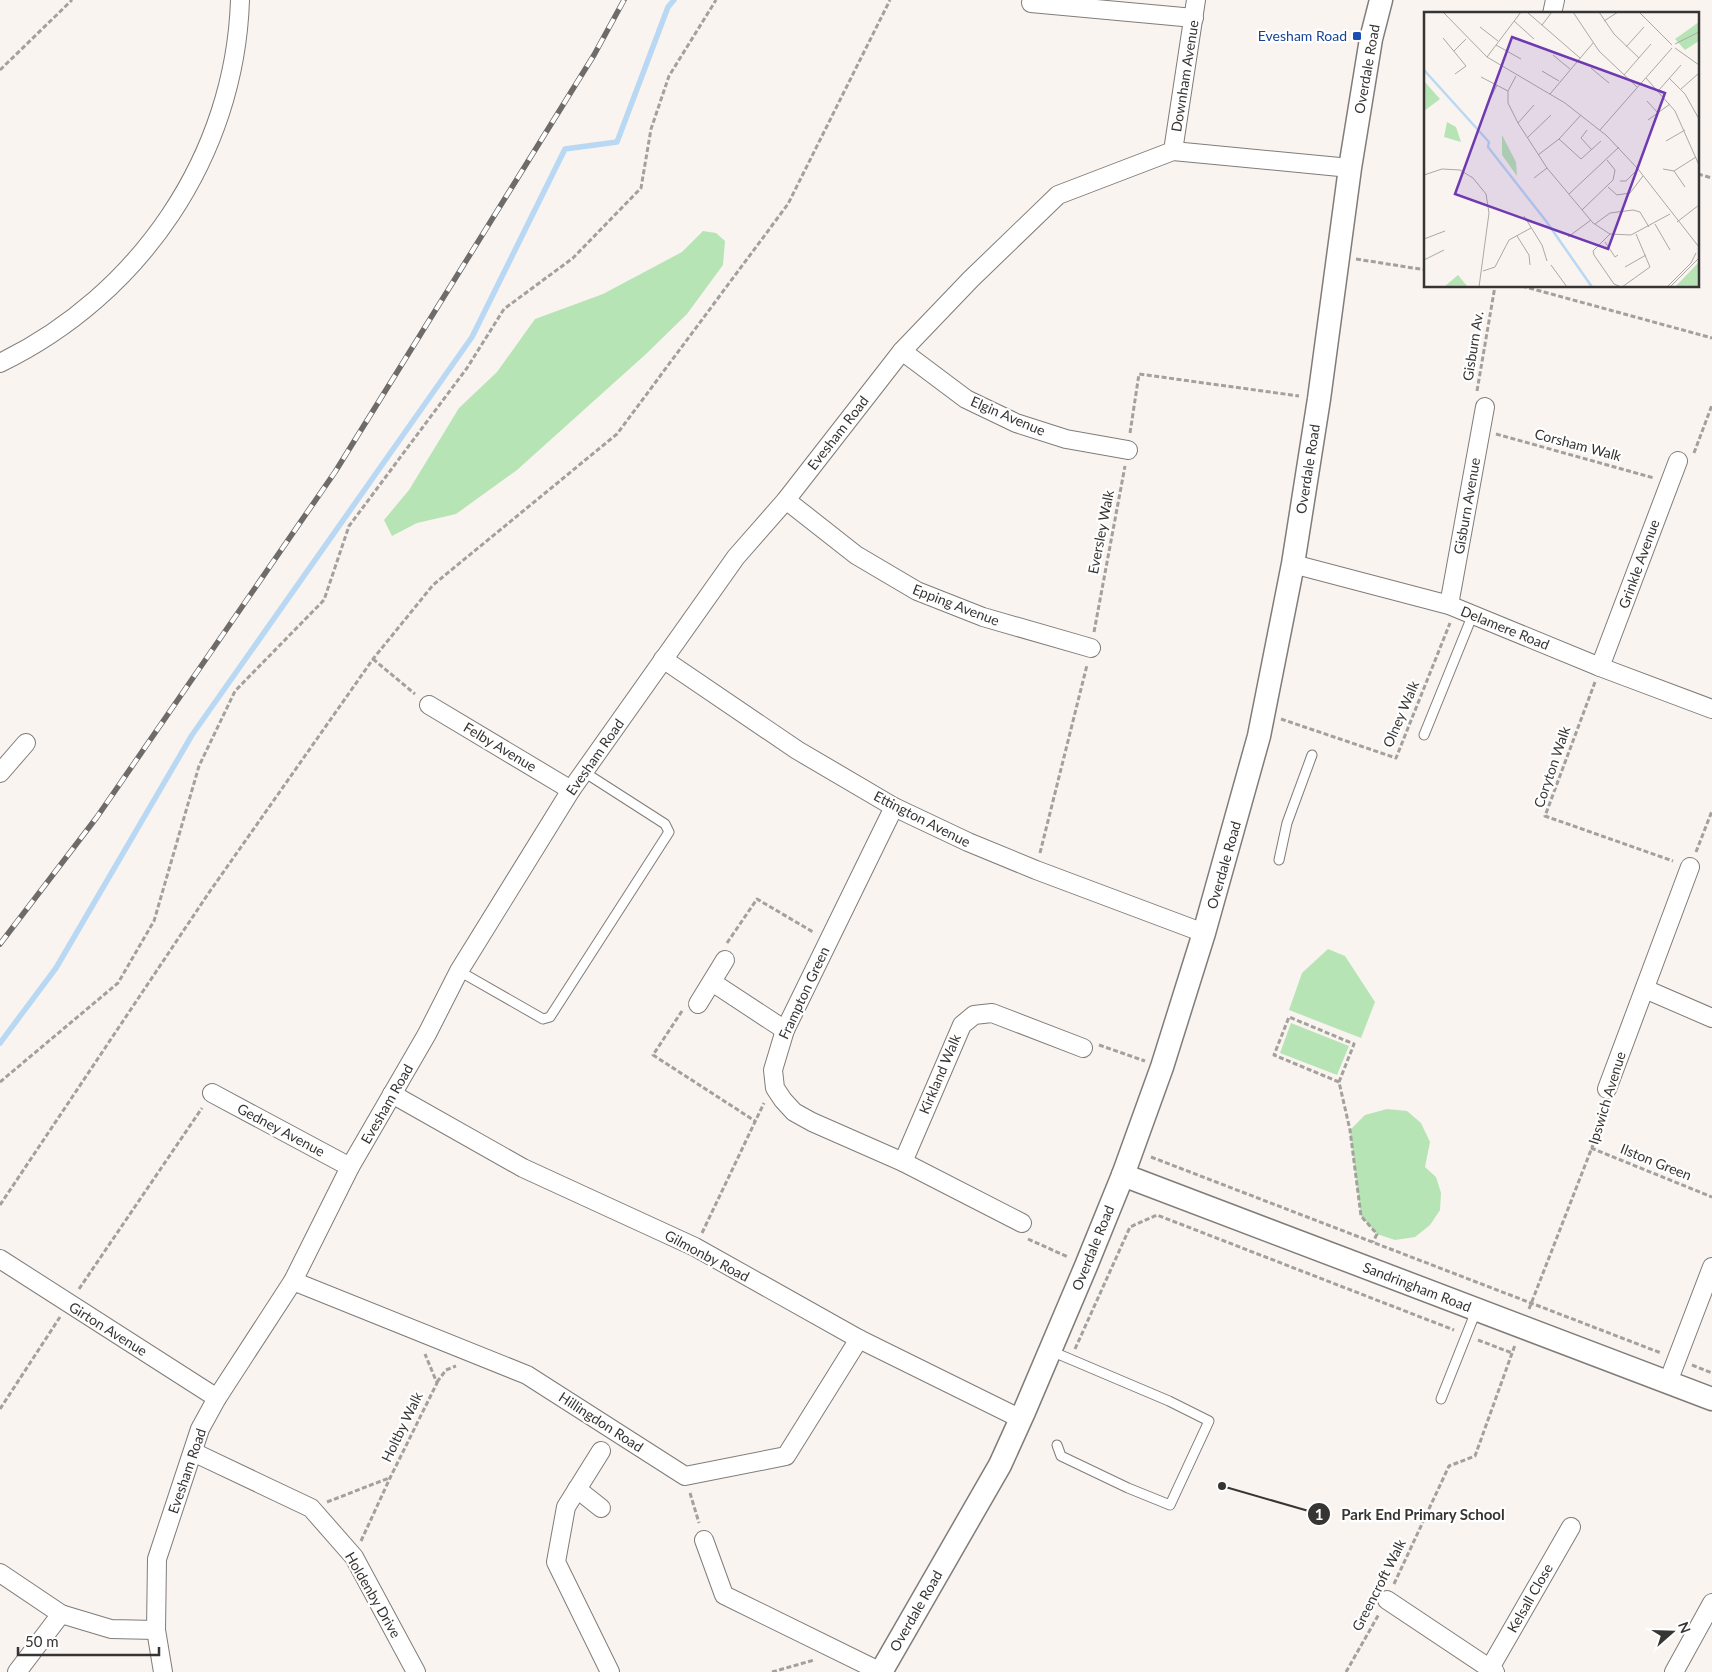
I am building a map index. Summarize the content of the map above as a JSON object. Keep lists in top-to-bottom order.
{
  "streets": {
    "street": [
      "Overdale Road",
      "Downham Avenue",
      "Elgin Avenue",
      "Evesham Road",
      "Gisburn Avenue",
      "Grinkle Avenue",
      "Epping Avenue",
      "Delamere Road",
      "Felby Avenue",
      "Ettington Avenue",
      "Frampton Green",
      "Kirkland Walk",
      "Ipswich Avenue",
      "Gedney Avenue",
      "Gilmonby Road",
      "Sandringham Road",
      "Girton Avenue",
      "Hillingdon Road",
      "Holdenby Drive",
      "Kelsall Close"
    ],
    "path": [
      "Gisburn Av.",
      "Corsham Walk",
      "Eversley Walk",
      "Olney Walk",
      "Coryton Walk",
      "Ilston Green",
      "Holtby Walk",
      "Greencroft Walk"
    ]
  },
  "crossings": [
    ["Overdale Road", "Evesham Road"],
    ["Overdale Road", "Eversley Walk"],
    ["Overdale Road", "Delamere Road"],
    ["Overdale Road", "Olney Walk"],
    ["Overdale Road", "Ettington Avenue"],
    ["Overdale Road", "Gilmonby Road"],
    ["Overdale Road", "Sandringham Road"],
    ["Downham Avenue", "Evesham Road"],
    ["Gisburn Av.", "Gisburn Avenue"],
    ["Elgin Avenue", "Evesham Road"],
    ["Elgin Avenue", "Eversley Walk"],
    ["Evesham Road", "Epping Avenue"],
    ["Evesham Road", "Felby Avenue"],
    ["Evesham Road", "Ettington Avenue"],
    ["Evesham Road", "Gedney Avenue"],
    ["Evesham Road", "Gilmonby Road"],
    ["Evesham Road", "Girton Avenue"],
    ["Evesham Road", "Hillingdon Road"],
    ["Evesham Road", "Holdenby Drive"],
    ["Corsham Walk", "Gisburn Avenue"],
    ["Corsham Walk", "Grinkle Avenue"],
    ["Gisburn Avenue", "Delamere Road"],
    ["Gisburn Avenue", "Olney Walk"],
    ["Eversley Walk", "Epping Avenue"],
    ["Eversley Walk", "Ettington Avenue"],
    ["Grinkle Avenue", "Delamere Road"],
    ["Grinkle Avenue", "Coryton Walk"],
    ["Delamere Road", "Olney Walk"],
    ["Delamere Road", "Coryton Walk"],
    ["Coryton Walk", "Ipswich Avenue"],
    ["Ettington Avenue", "Frampton Green"],
    ["Frampton Green", "Kirkland Walk"],
    ["Ipswich Avenue", "Ilston Green"],
    ["Ipswich Avenue", "Sandringham Road"],
    ["Ipswich Avenue", "Greencroft Walk"],
    ["Sandringham Road", "Greencroft Walk"],
    ["Hillingdon Road", "Holtby Walk"],
    ["Holtby Walk", "Holdenby Drive"]
  ],
  "places": {
    "transit": ["Evesham Road"],
    "other": ["Park End Primary School"]
  },
  "scale_bar": "50 m",
  "north": "right"
}
